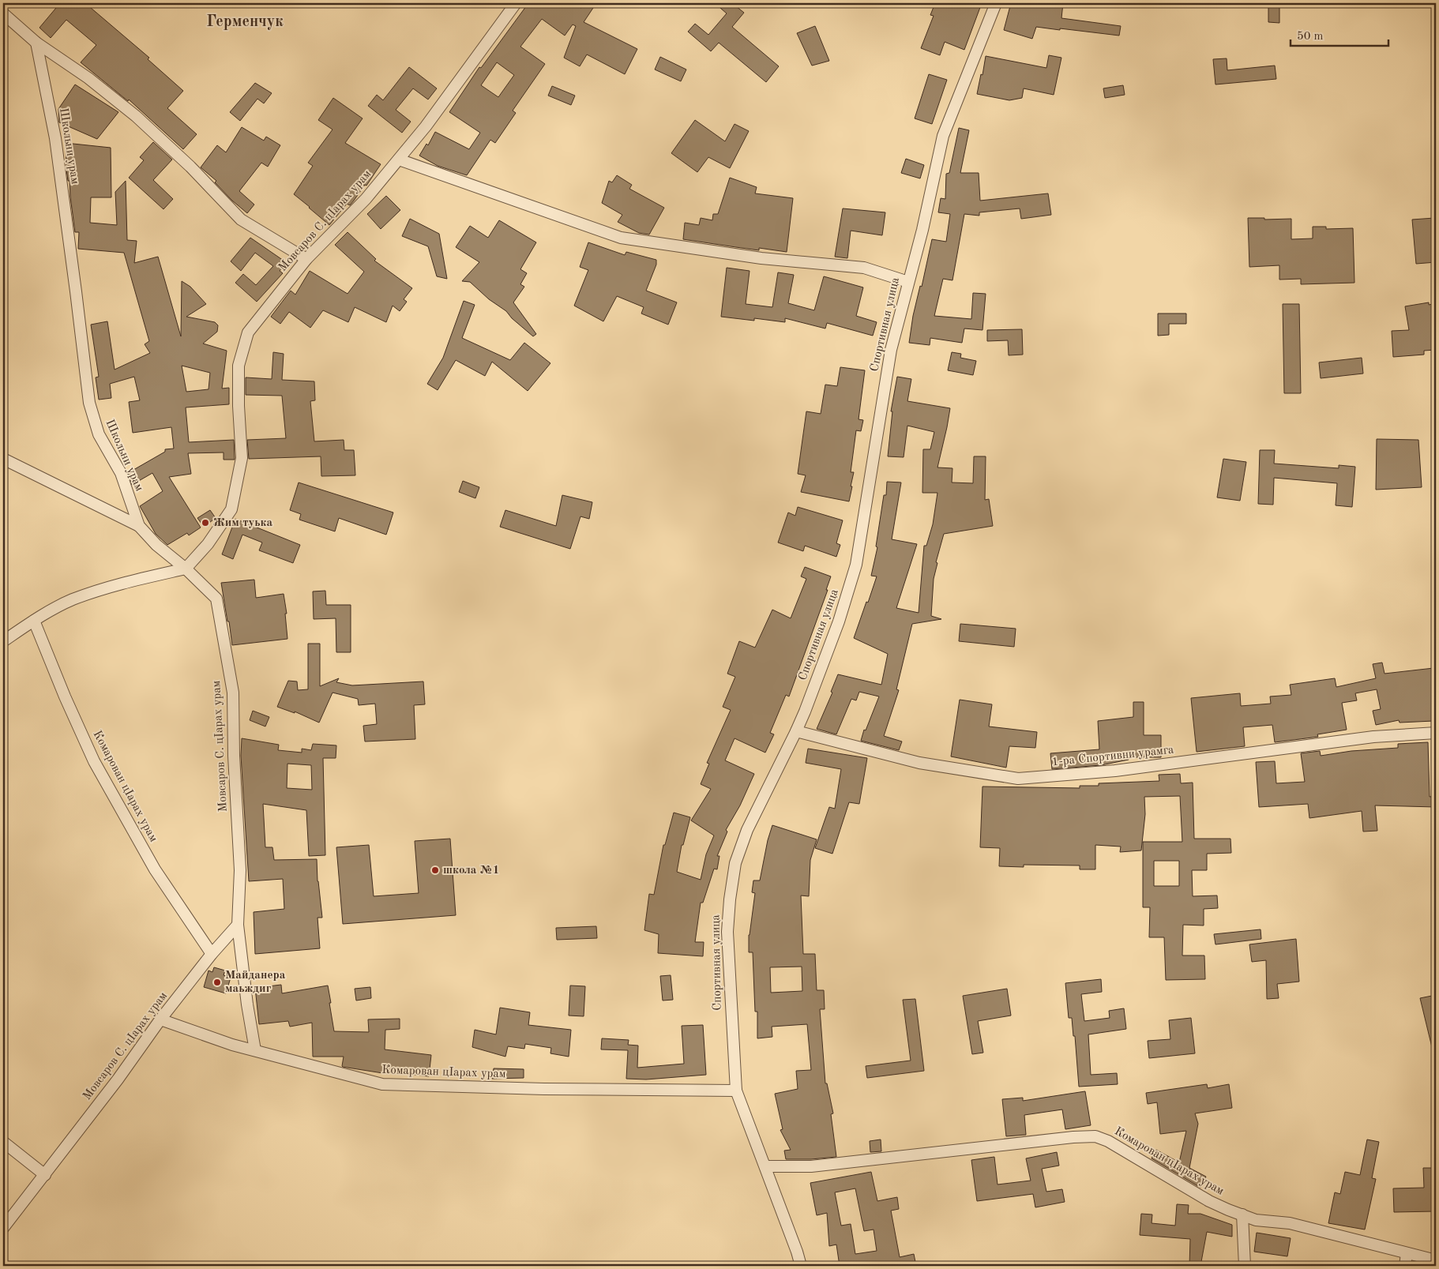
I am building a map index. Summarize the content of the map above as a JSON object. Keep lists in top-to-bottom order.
{
  "streets": {
    "street": [
      "Школьни урам",
      "Мовсаров С. цIарах урам",
      "Спортивная улица",
      "1-ра Спортивни урамга",
      "Комарован цIарах урам"
    ]
  },
  "crossings": [
    ["Школьни урам", "Мовсаров С. цIарах урам"],
    ["Мовсаров С. цIарах урам", "Комарован цIарах урам"],
    ["Спортивная улица", "1-ра Спортивни урамга"],
    ["Спортивная улица", "Комарован цIарах урам"]
  ],
  "districts": ["Герменчук"],
  "places": ["Жим туька", "школа №1", "Майданера маьждиг"],
  "scale_bar": "50 m"
}
